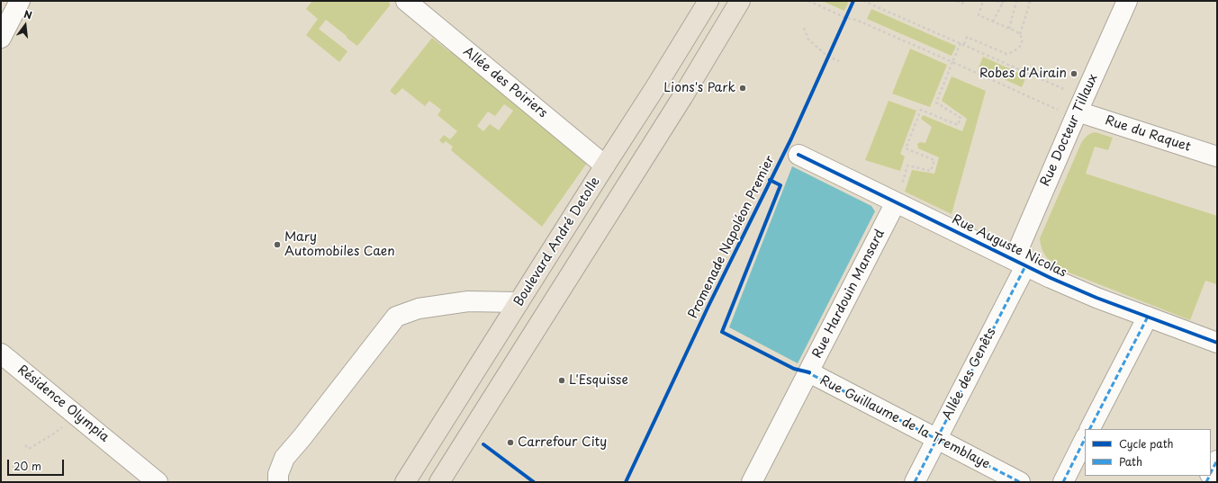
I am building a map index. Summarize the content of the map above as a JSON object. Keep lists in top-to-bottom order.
{
  "streets": {
    "main road": ["Boulevard André Detolle"],
    "street": [
      "Allée des Poiriers",
      "Rue Docteur Tillaux",
      "Rue du Raquet",
      "Rue Auguste Nicolas",
      "Rue Hardouin Mansard",
      "Allée des Genêts",
      "Résidence Olympia",
      "Rue Guillaume de la Tremblaye"
    ],
    "cycle path": ["Promenade Napoléon Premier"]
  },
  "crossings": [
    ["Allée des Poiriers", "Boulevard André Detolle"],
    ["Rue Docteur Tillaux", "Rue du Raquet"],
    ["Rue Docteur Tillaux", "Rue Auguste Nicolas"],
    ["Rue Docteur Tillaux", "Allée des Genêts"],
    ["Rue Auguste Nicolas", "Rue Hardouin Mansard"],
    ["Rue Auguste Nicolas", "Allée des Genêts"],
    ["Rue Hardouin Mansard", "Rue Guillaume de la Tremblaye"],
    ["Allée des Genêts", "Rue Guillaume de la Tremblaye"]
  ],
  "places": [
    "Robes d'Airain",
    "Lions's Park",
    "Mary Automobiles Caen",
    "L'Esquisse",
    "Carrefour City"
  ],
  "legend": ["Cycle path", "Path"],
  "scale_bar": "20 m",
  "north": "top"
}
